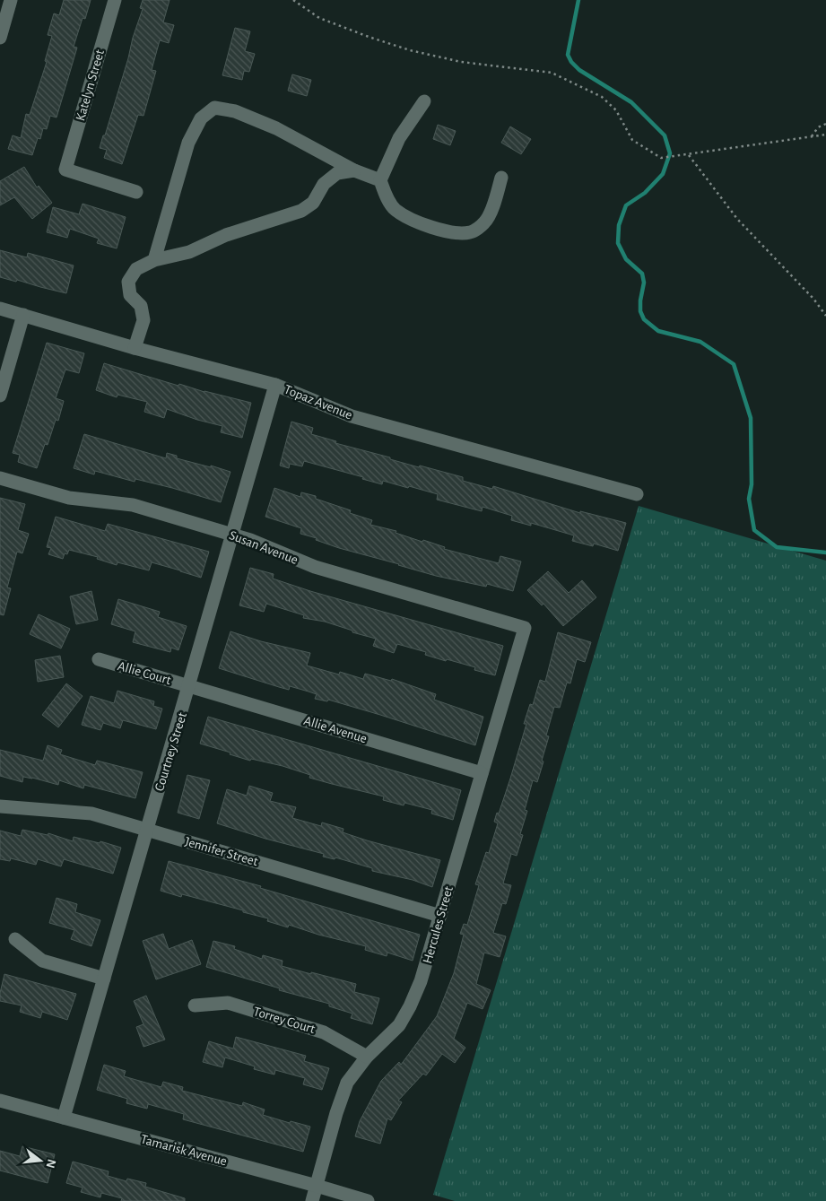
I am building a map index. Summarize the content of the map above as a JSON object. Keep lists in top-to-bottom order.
{
  "streets": {
    "street": [
      "Katelyn Street",
      "Topaz Avenue",
      "Susan Avenue",
      "Allie Court",
      "Allie Avenue",
      "Courtney Street",
      "Jennifer Street",
      "Hercules Street",
      "Torrey Court",
      "Tamarisk Avenue"
    ]
  },
  "crossings": [
    ["Topaz Avenue", "Courtney Street"],
    ["Susan Avenue", "Courtney Street"],
    ["Susan Avenue", "Hercules Street"],
    ["Allie Court", "Allie Avenue"],
    ["Allie Court", "Courtney Street"],
    ["Allie Avenue", "Courtney Street"],
    ["Allie Avenue", "Hercules Street"],
    ["Courtney Street", "Jennifer Street"],
    ["Courtney Street", "Tamarisk Avenue"],
    ["Jennifer Street", "Hercules Street"],
    ["Hercules Street", "Torrey Court"],
    ["Hercules Street", "Tamarisk Avenue"]
  ],
  "north": "right"
}
